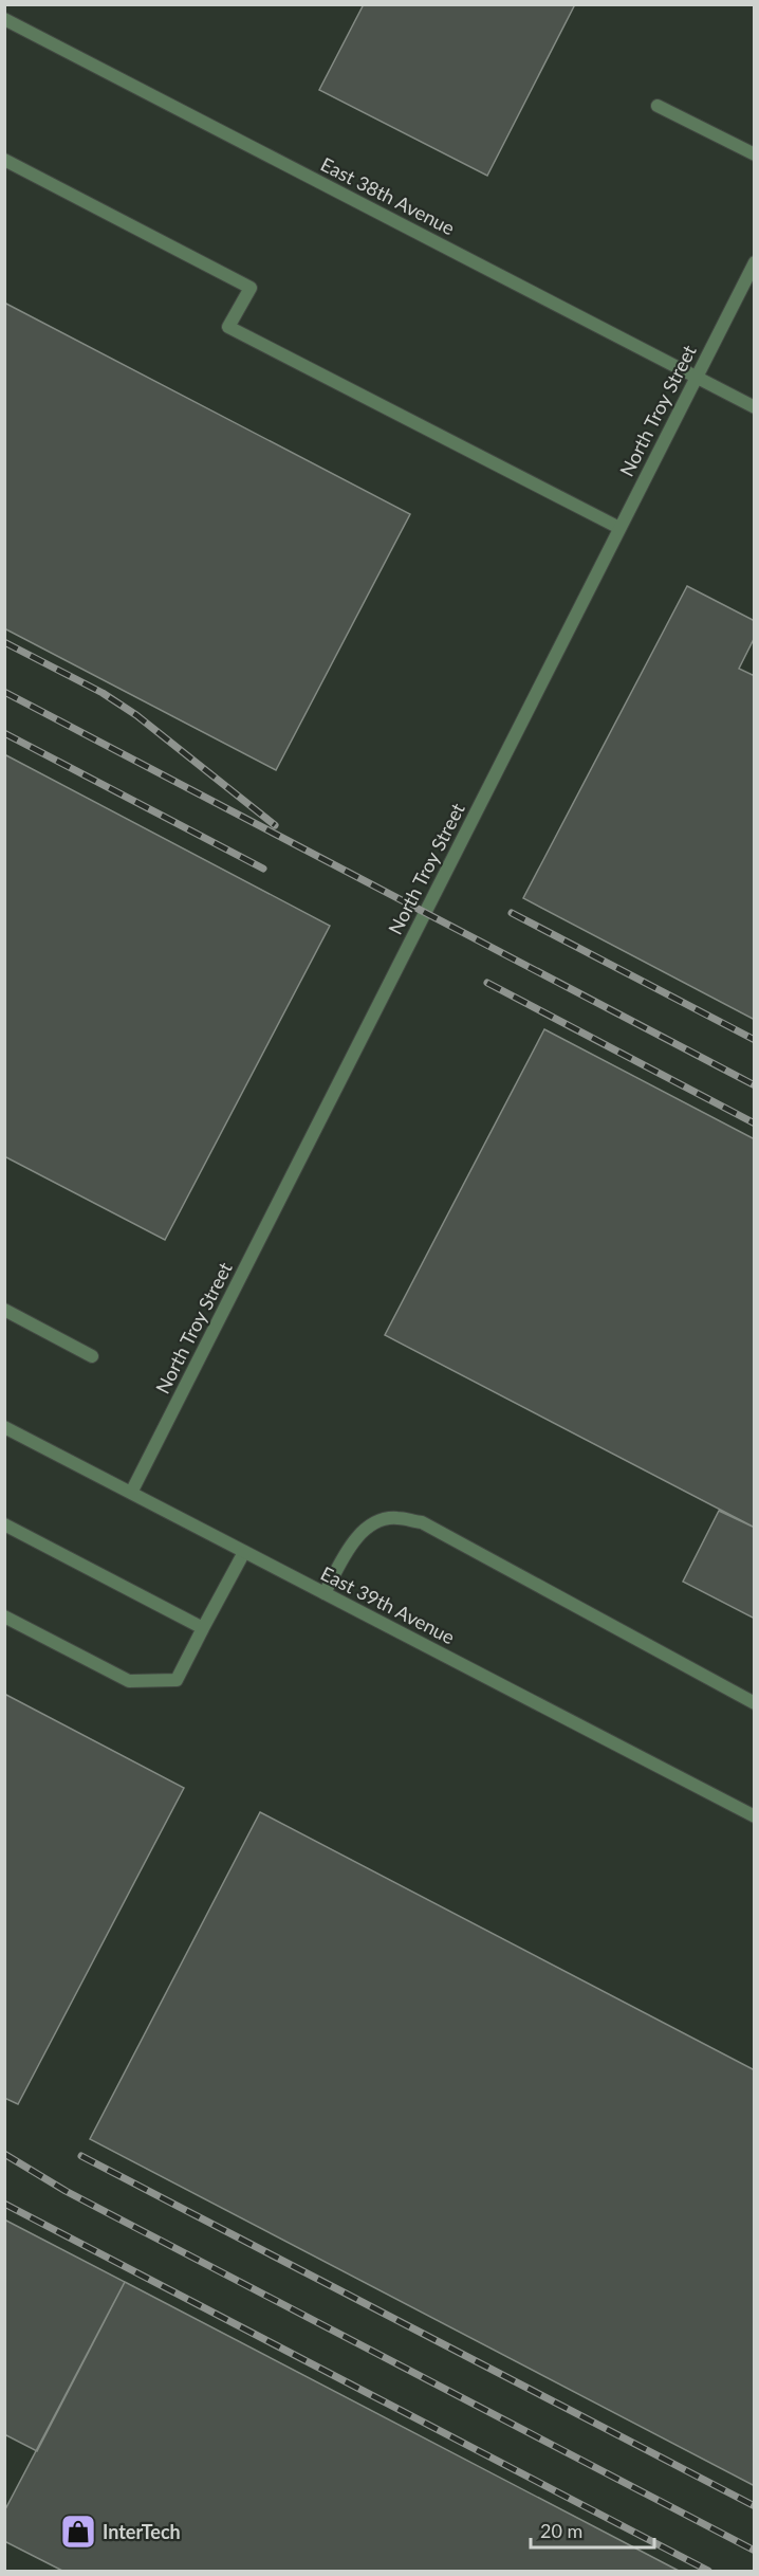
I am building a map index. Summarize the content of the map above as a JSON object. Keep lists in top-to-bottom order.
{
  "streets": {
    "street": ["East 38th Avenue", "North Troy Street", "East 39th Avenue"]
  },
  "crossings": [
    ["East 38th Avenue", "North Troy Street"],
    ["North Troy Street", "East 39th Avenue"]
  ],
  "places": {
    "shop": ["InterTech"]
  },
  "scale_bar": "20 m"
}
